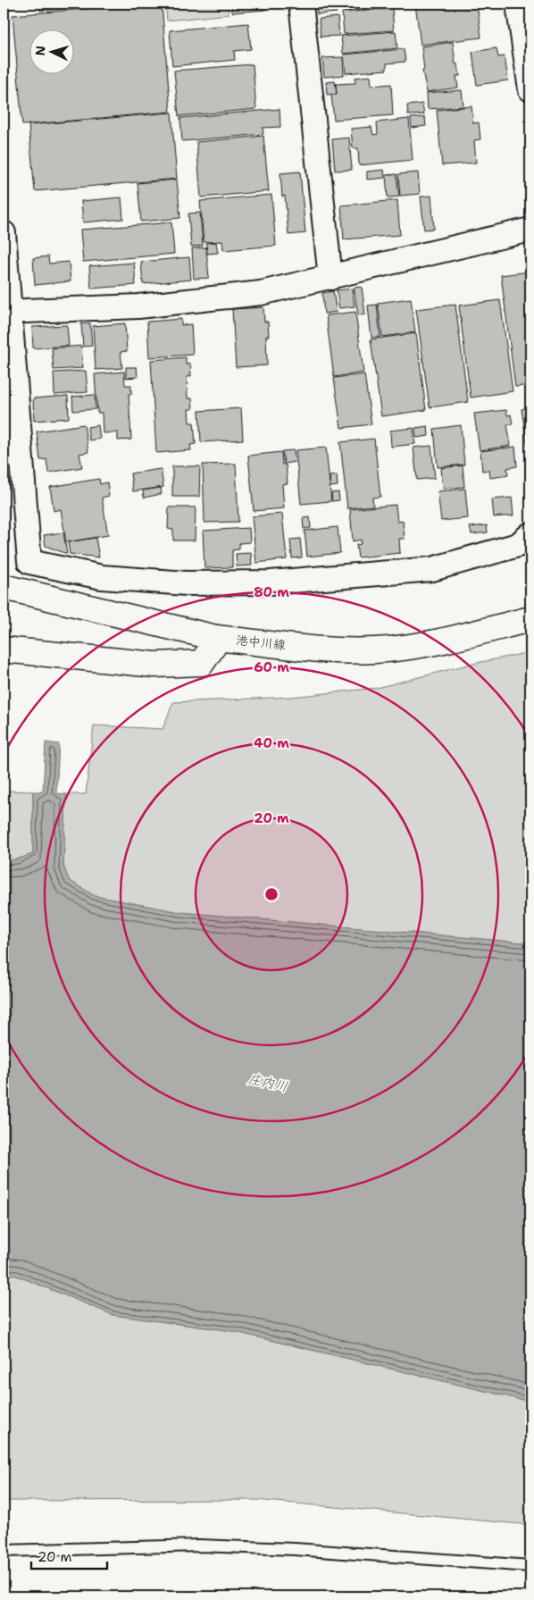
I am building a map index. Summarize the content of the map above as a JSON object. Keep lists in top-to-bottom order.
{
  "streets": {
    "main road": ["港中川線"]
  },
  "water": ["庄内川"],
  "scale_bar": "20 m",
  "north": "left",
  "rings": [
    "80 m",
    "60 m",
    "40 m",
    "20 m"
  ]
}
